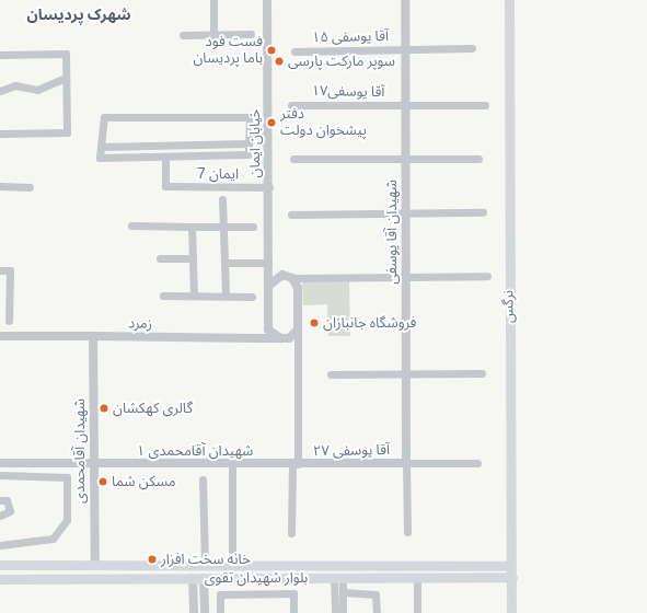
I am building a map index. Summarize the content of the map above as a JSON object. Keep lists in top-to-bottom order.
{
  "streets": {
    "main road": ["نرگس", "بلوار شهیدان تقوی"],
    "street": [
      "آقا یوسفی ۱۵",
      "آقا یوسفی۱۷",
      "خیابان ایمان",
      "ایمان 7",
      "شهیدان آقا یوسفی",
      "زمرد",
      "شهیدان آقامحمدی",
      "شهیدان آقامحمدی ۱",
      "آقا یوسفی ۲۷"
    ]
  },
  "crossings": [
    ["آقا یوسفی ۱۵", "شهیدان آقا یوسفی"],
    ["آقا یوسفی۱۷", "شهیدان آقا یوسفی"],
    ["خیابان ایمان", "ایمان 7"],
    ["شهیدان آقا یوسفی", "آقا یوسفی ۲۷"],
    ["نرگس", "بلوار شهیدان تقوی"],
    ["زمرد", "شهیدان آقامحمدی"],
    ["شهیدان آقامحمدی", "شهیدان آقامحمدی ۱"],
    ["شهیدان آقامحمدی", "بلوار شهیدان تقوی"],
    ["شهیدان آقامحمدی ۱", "آقا یوسفی ۲۷"]
  ],
  "districts": ["شهرک پردیسان"],
  "places": [
    "فست فود باما پردیسان",
    "سوپر مارکت پارسی",
    "دفتر پیشخوان دولت",
    "فروشگاه جانبازان",
    "گالری کهکشان",
    "مسکن شما",
    "خانه سخت افزار"
  ]
}
